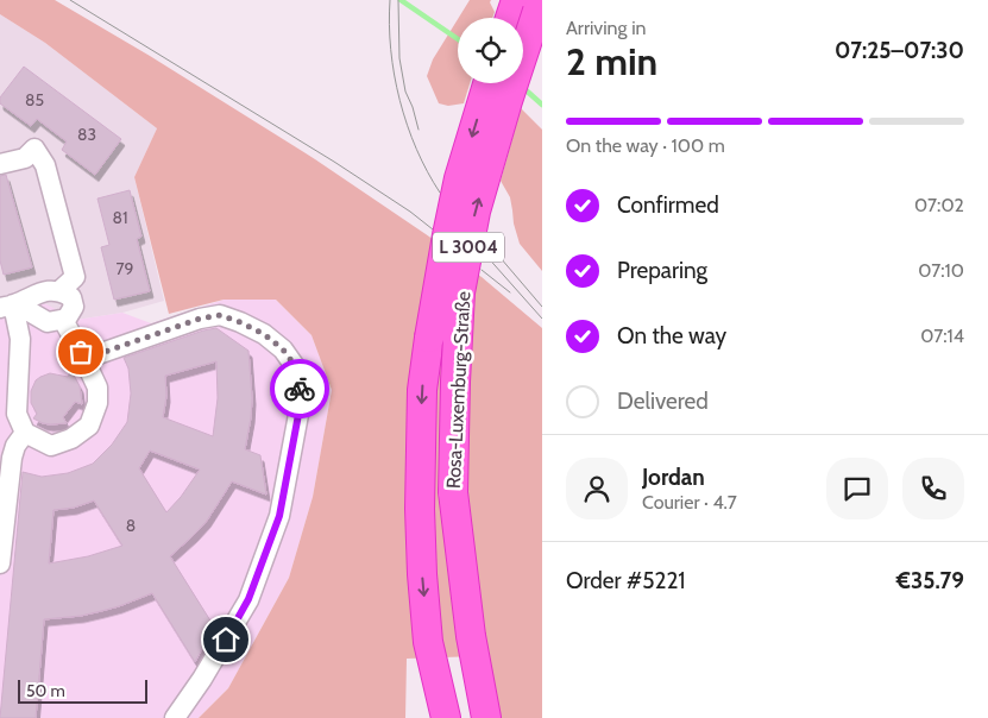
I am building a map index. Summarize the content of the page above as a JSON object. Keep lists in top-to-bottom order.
{
  "streets": {
    "highway": ["L 3004", "Rosa-Luxemburg-Straße"]
  },
  "house_numbers": [
    "85",
    "83",
    "81",
    "79",
    "8"
  ],
  "scale_bar": "50 m",
  "page": {
    "heading": ["2 min", "Arriving in", "07:25–07:30"],
    "panel": [
      "Jordan",
      "Courier · 4.7",
      "Order #5221",
      "€35.79"
    ],
    "bar": "On the way · 100 m",
    "list": [
      ["Confirmed", "07:02"],
      ["Preparing", "07:10"],
      ["On the way", "07:14"],
      "Delivered"
    ],
    "scale": "50 m"
  }
}
